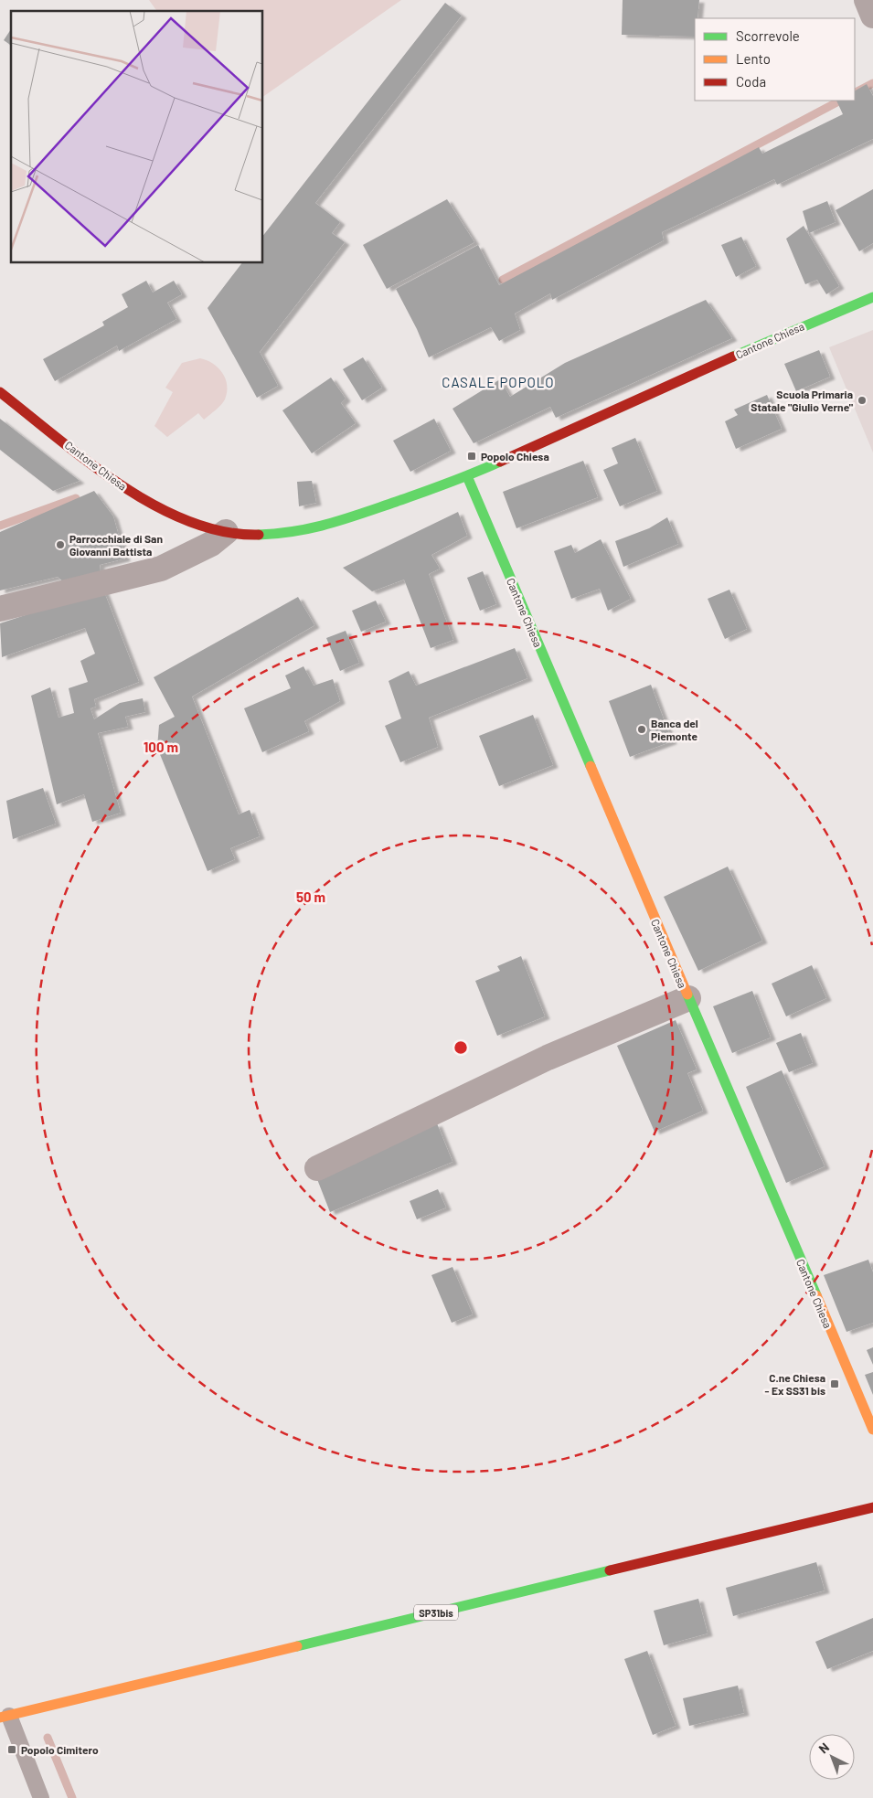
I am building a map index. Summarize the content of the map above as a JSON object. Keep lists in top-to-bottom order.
{
  "streets": {
    "street": ["Cantone Chiesa", "SP31bis"]
  },
  "districts": ["CASALE POPOLO"],
  "places": {
    "other": ["Scuola Primaria Statale \"Giulio Verne\"", "Parrocchiale di San Giovanni Battista", "Banca del Piemonte"],
    "transit": ["Popolo Chiesa", "C.ne Chiesa - Ex SS31 bis", "Popolo Cimitero"]
  },
  "legend": ["Scorrevole", "Lento", "Coda"],
  "north": "top left",
  "rings": ["100 m", "50 m"]
}
